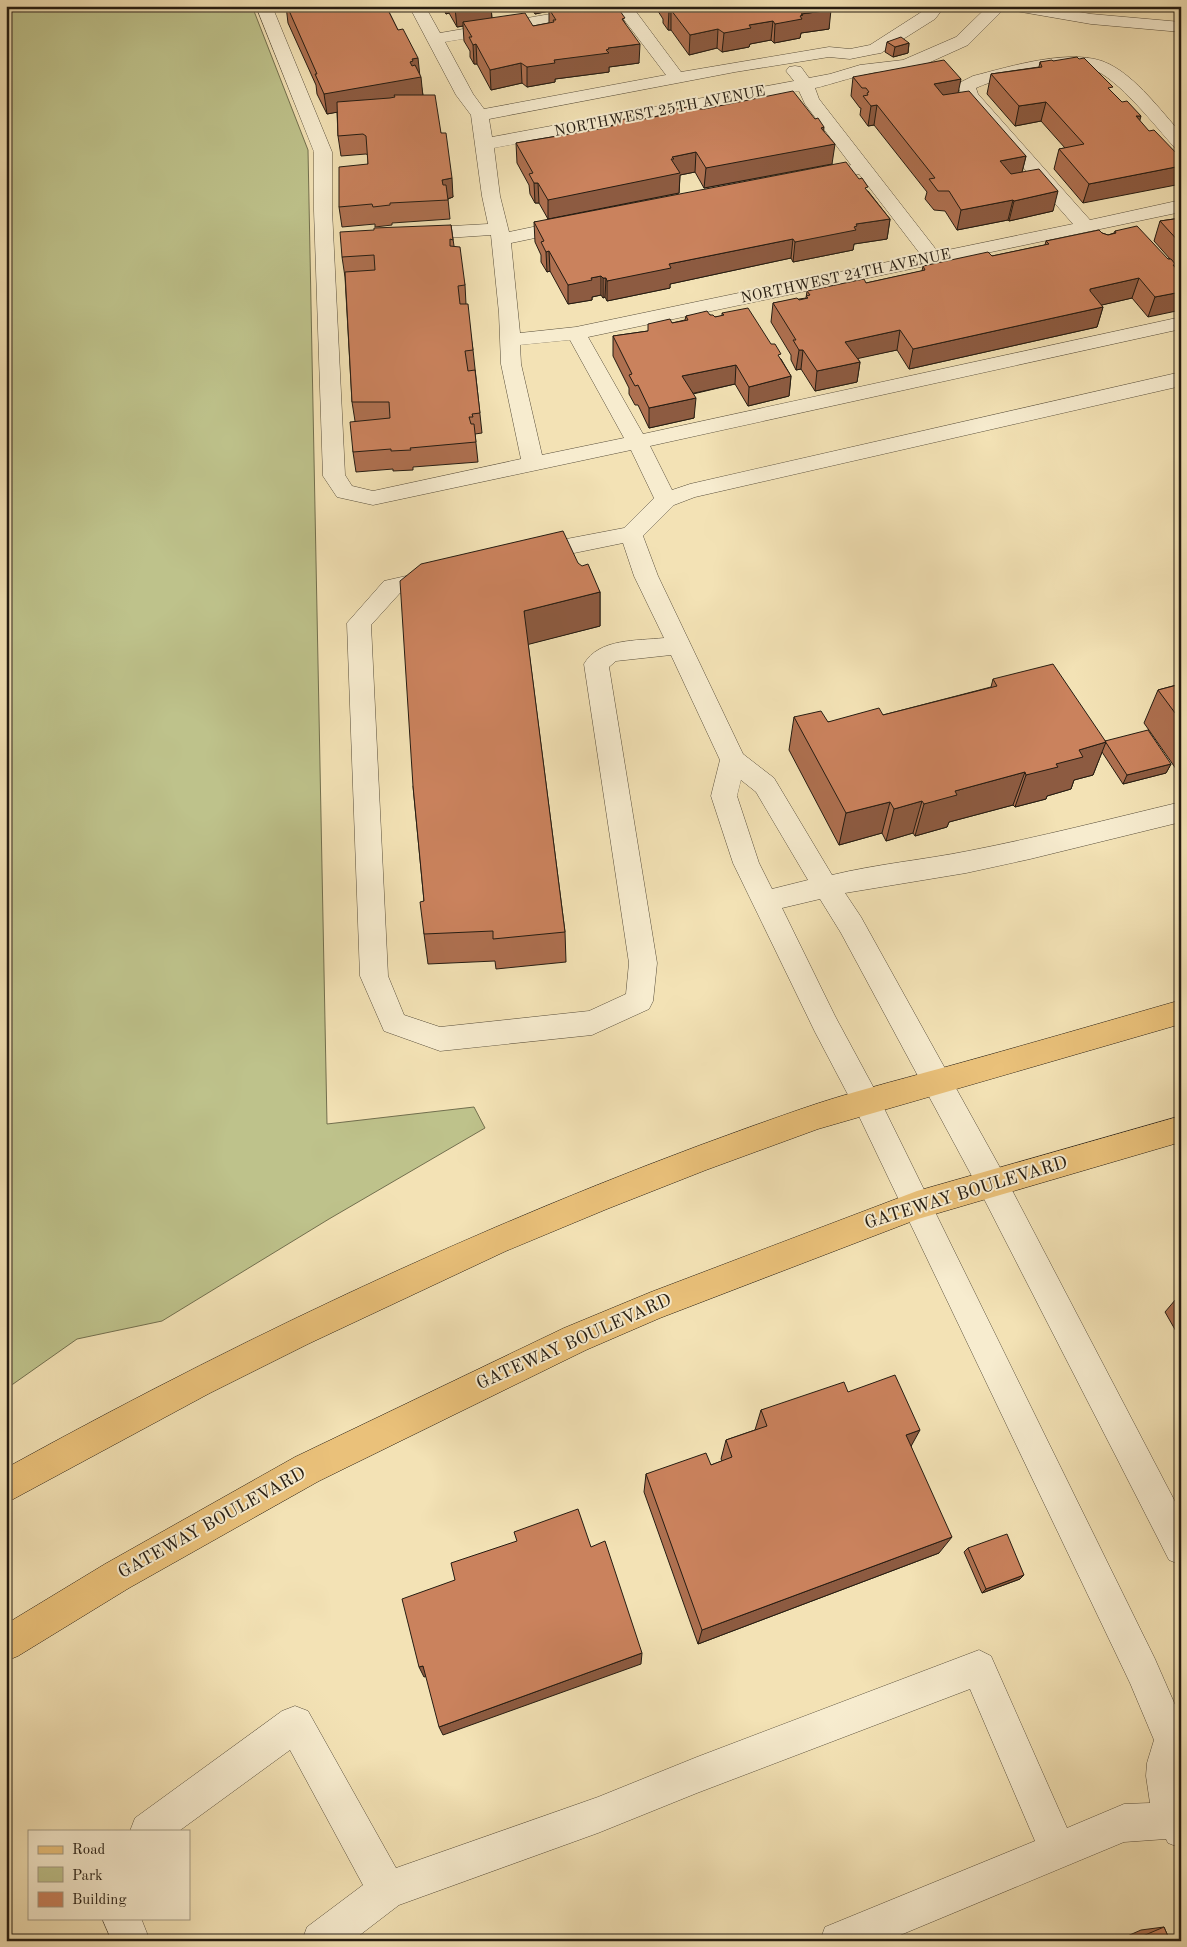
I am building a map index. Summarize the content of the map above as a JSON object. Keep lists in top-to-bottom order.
{
  "streets": {
    "main road": ["GATEWAY BOULEVARD"],
    "street": ["NORTHWEST 25TH AVENUE", "NORTHWEST 24TH AVENUE"]
  },
  "legend": ["Road", "Park", "Building"]
}
